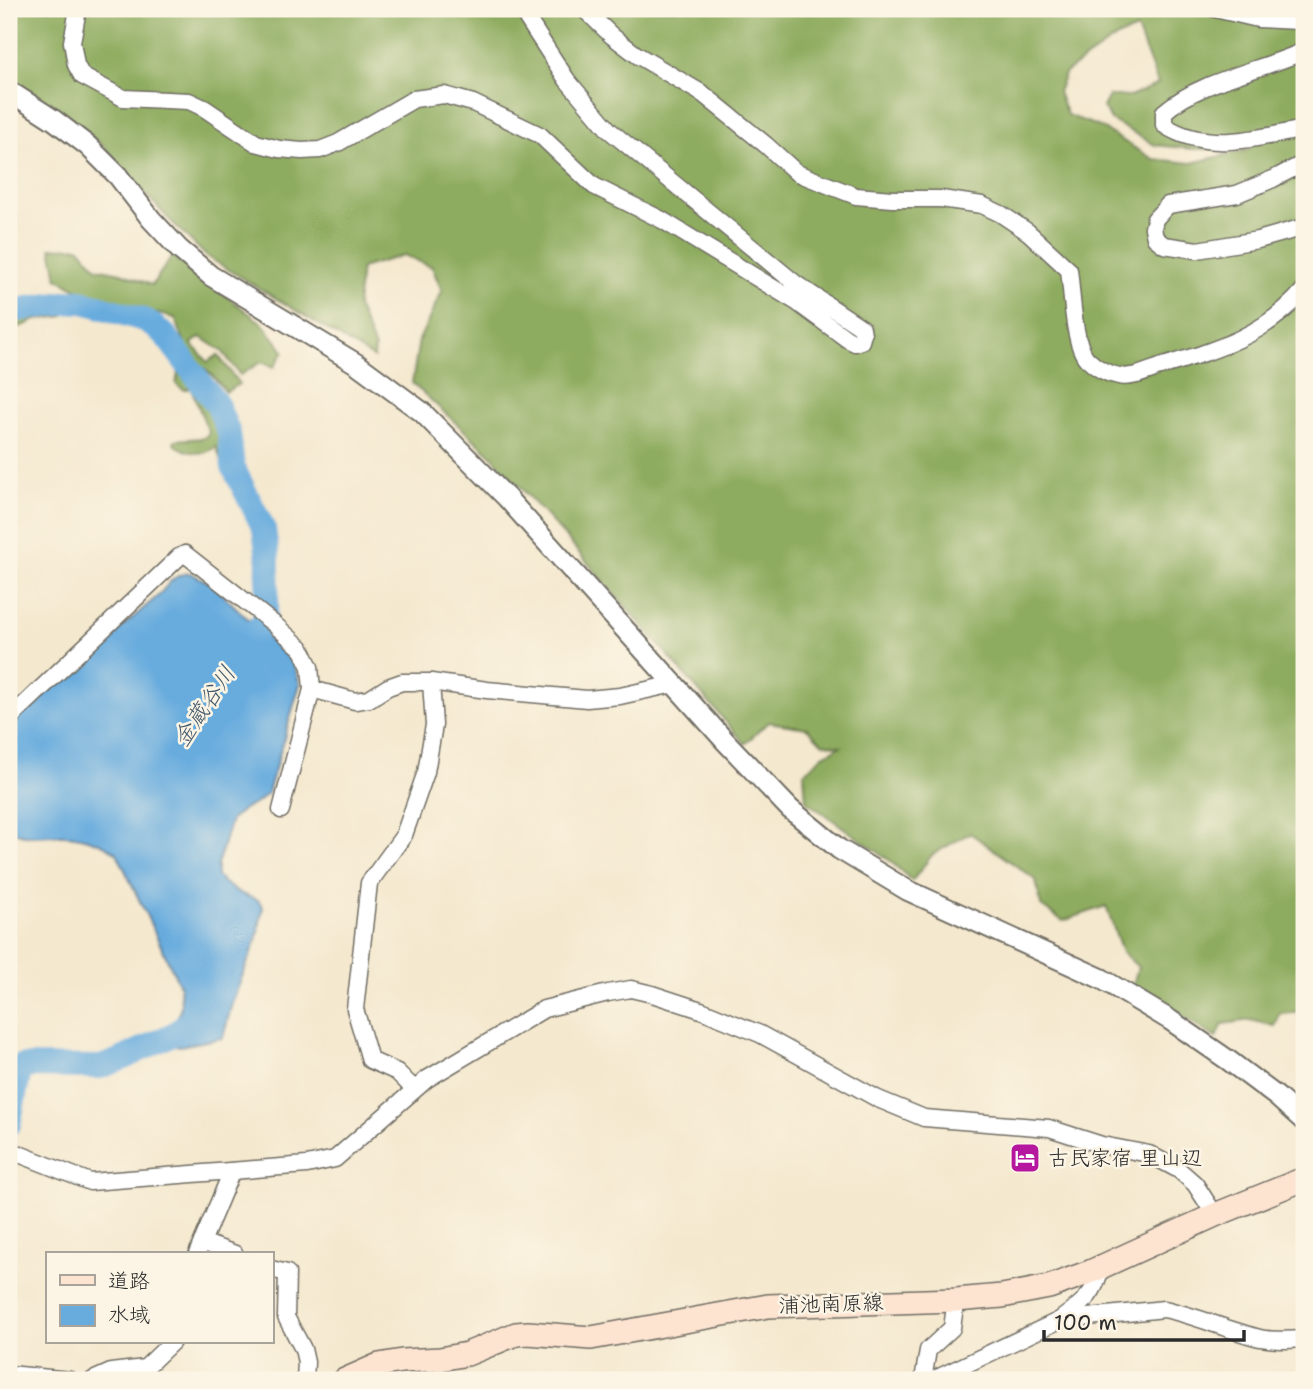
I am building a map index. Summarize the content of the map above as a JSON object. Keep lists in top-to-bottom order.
{
  "streets": {
    "main road": ["浦池南原線"]
  },
  "water": ["金蔵谷川"],
  "places": {
    "hotel": ["古民家宿 里山辺"]
  },
  "legend": ["道路", "水域"],
  "scale_bar": "100 m"
}
